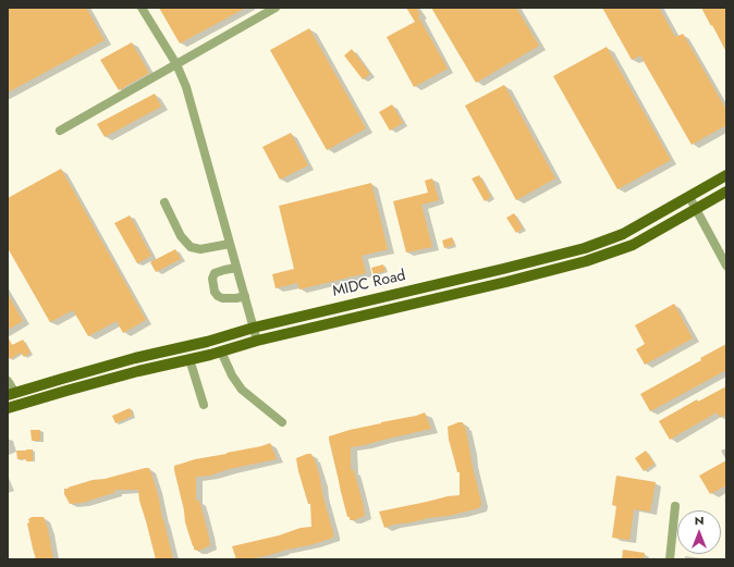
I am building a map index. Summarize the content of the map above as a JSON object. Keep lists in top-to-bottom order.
{
  "streets": {
    "main road": ["MIDC Road"]
  },
  "north": "top"
}
